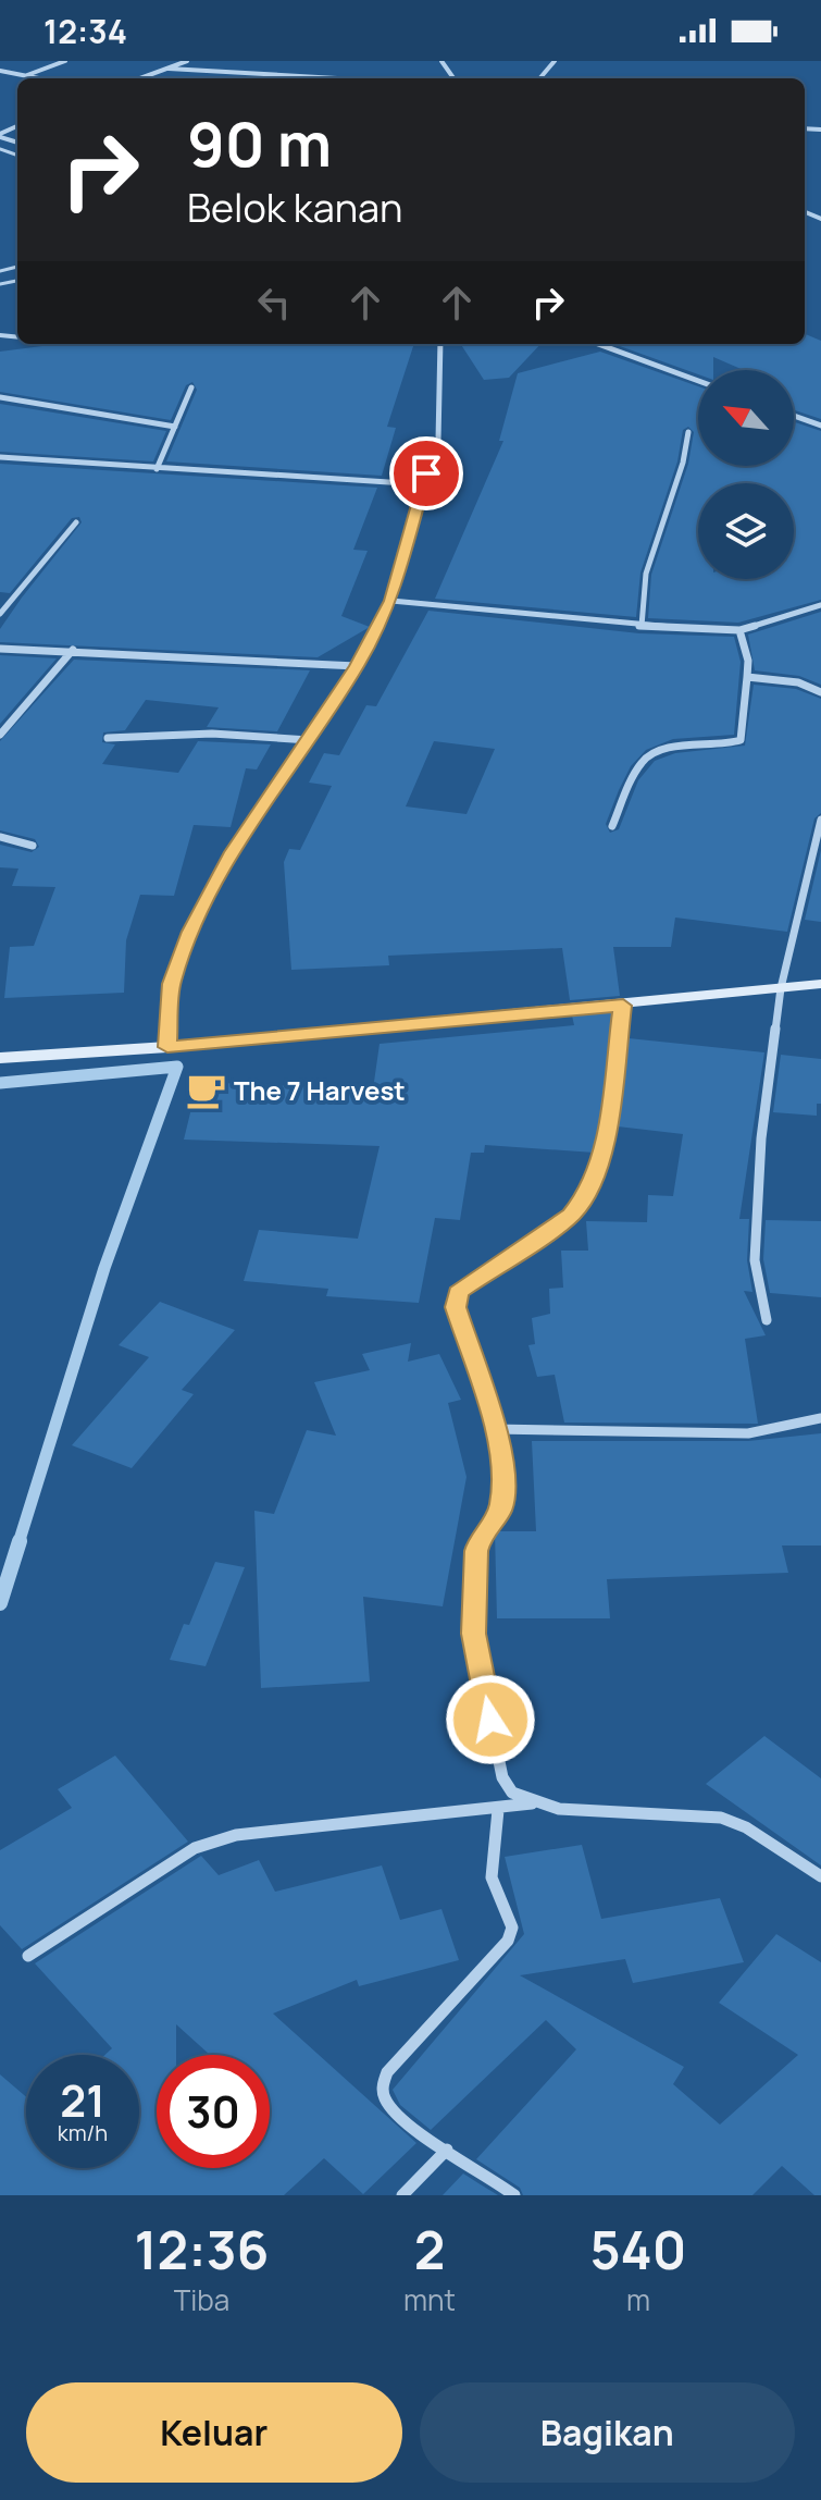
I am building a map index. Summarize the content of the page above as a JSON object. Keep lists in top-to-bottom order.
{
  "places": {
    "cafe": ["The 7 Harvest"]
  },
  "north": "top left",
  "page": {
    "status": "12:34",
    "turn": ["90 m", "Belok kanan"],
    "speed": "21 km/h",
    "limit": "30",
    "eta": [
      "12:36",
      "Tiba",
      "2",
      "mnt",
      "540",
      "m"
    ],
    "buttons": ["Keluar", "Bagikan"]
  }
}
